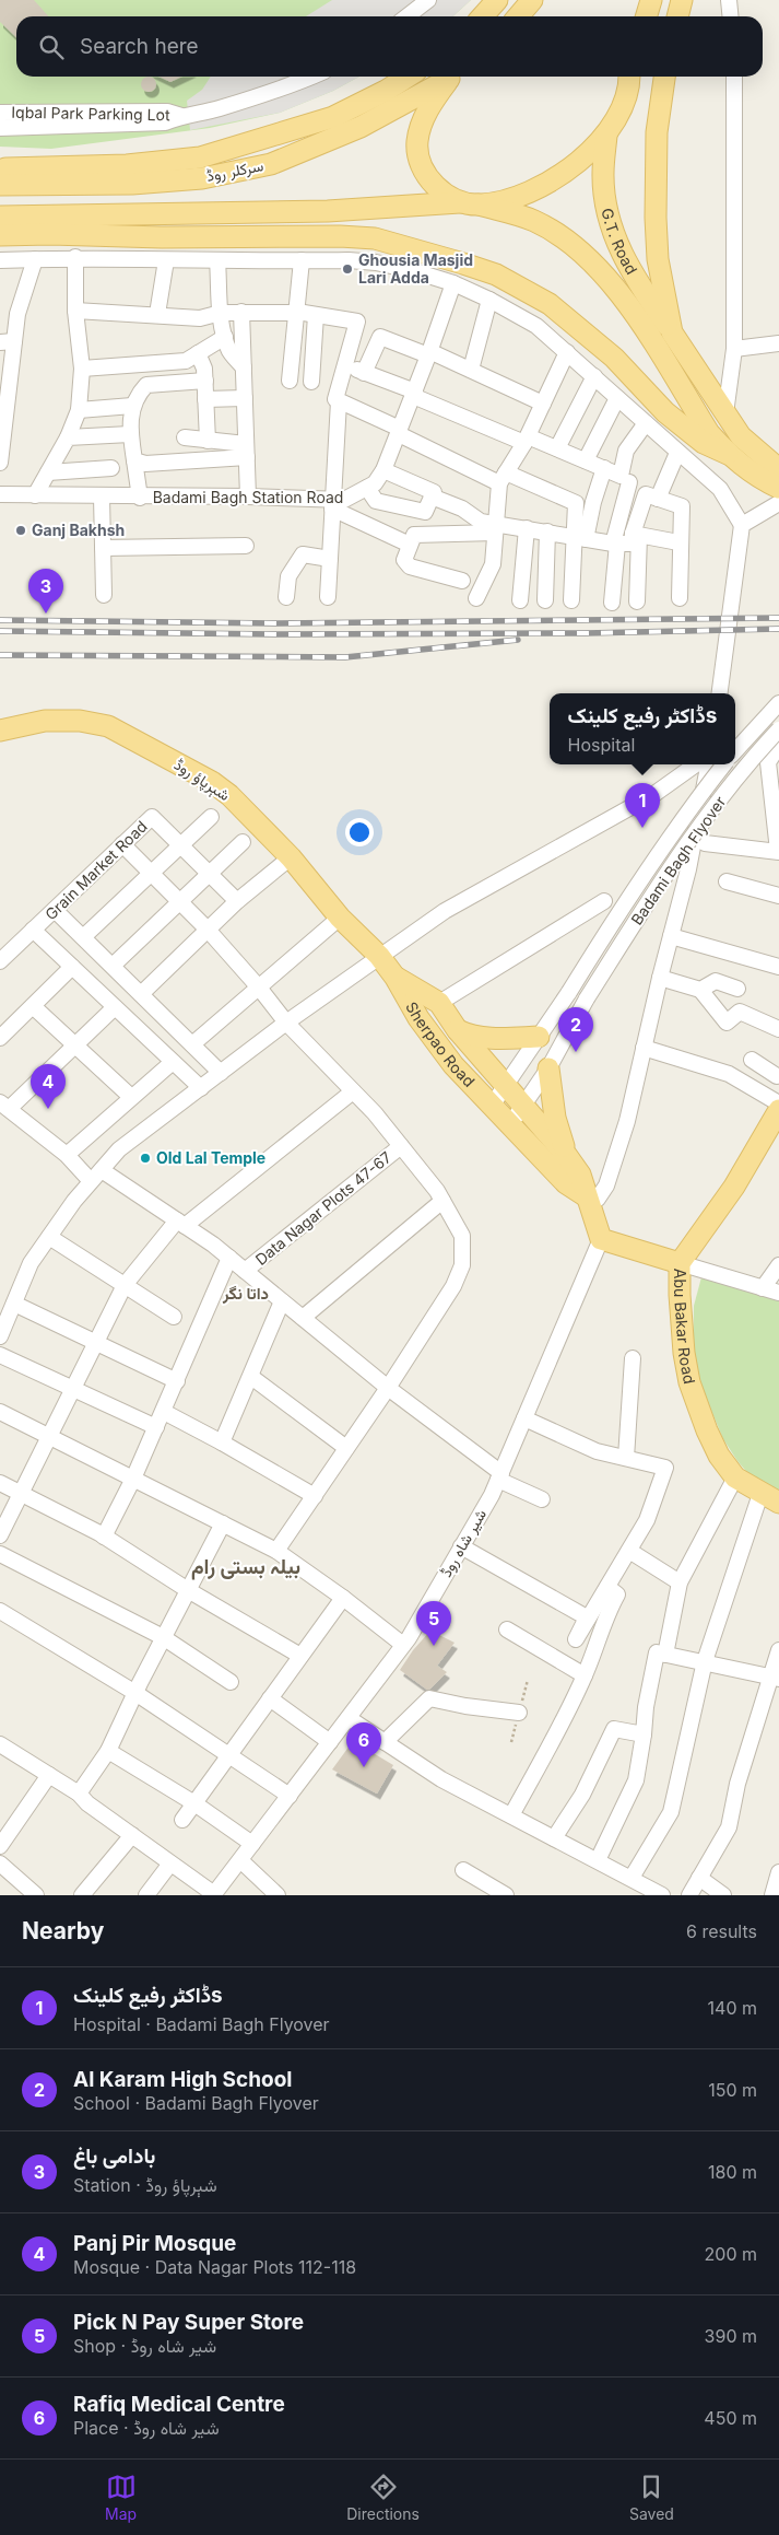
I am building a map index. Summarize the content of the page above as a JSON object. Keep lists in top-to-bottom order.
{
  "streets": {
    "main road": [
      "سرکلر روڈ",
      "G.T. Road",
      "شېرپاؤ روڈ",
      "Sherpao Road",
      "Abu Bakar Road"
    ],
    "street": [
      "Iqbal Park Parking Lot",
      "Badami Bagh Station Road",
      "Badami Bagh Flyover",
      "Grain Market Road",
      "Data Nagar Plots 47-67",
      "شیر شاہ روڈ"
    ]
  },
  "crossings": [
    ["شېرپاؤ روڈ", "Sherpao Road"],
    ["Badami Bagh Flyover", "Sherpao Road"]
  ],
  "districts": ["داتا نگر", "بیلہ بستی رام"],
  "places": ["Ghousia Masjid Lari Adda", "Ganj Bakhsh", "Old Lal Temple"],
  "page": {
    "search": "Search here",
    "pins": [
      "3",
      "1",
      "2",
      "4",
      "5",
      "6"
    ],
    "popup": ["ڈاکٹر رفیع کلینکs", "Hospital"],
    "heading": ["Nearby", "6 results"],
    "list": [
      {
        "mark": "1",
        "name": "ڈاکٹر رفیع کلینکs",
        "note": "Hospital · Badami Bagh Flyover",
        "value": "140 m"
      },
      {
        "mark": "2",
        "name": "Al Karam High School",
        "note": "School · Badami Bagh Flyover",
        "value": "150 m"
      },
      {
        "mark": "3",
        "name": "بادامی باغ",
        "note": "Station · شېرپاؤ روڈ",
        "value": "180 m"
      },
      {
        "mark": "4",
        "name": "Panj Pir Mosque",
        "note": "Mosque · Data Nagar Plots 112-118",
        "value": "200 m"
      },
      {
        "mark": "5",
        "name": "Pick N Pay Super Store",
        "note": "Shop · شیر شاہ روڈ",
        "value": "390 m"
      },
      {
        "mark": "6",
        "name": "Rafiq Medical Centre",
        "note": "Place · شیر شاہ روڈ",
        "value": "450 m"
      }
    ],
    "nav": ["Map", "Directions", "Saved"]
  }
}
